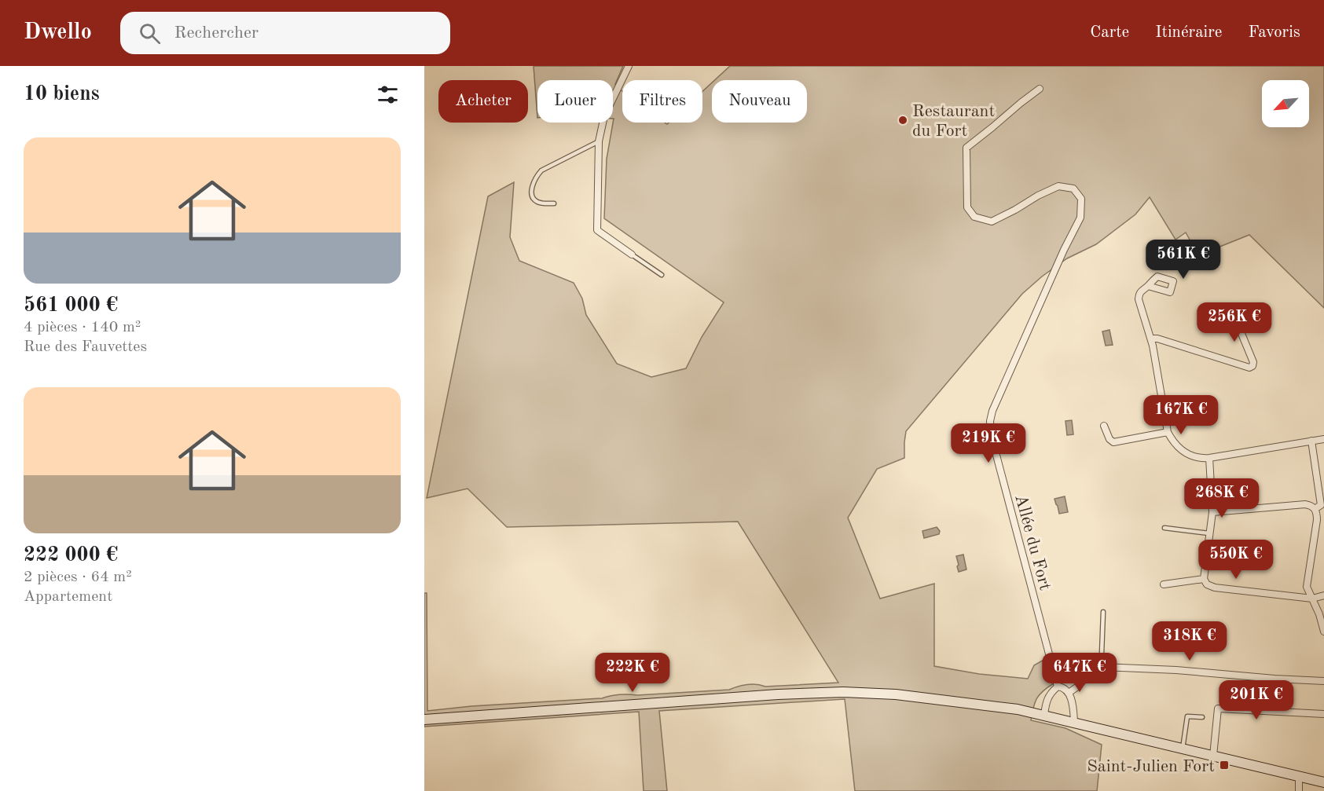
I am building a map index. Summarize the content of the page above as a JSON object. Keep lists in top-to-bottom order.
{
  "streets": {
    "street": ["Allée du Fort"]
  },
  "places": {
    "other": ["Restaurant du Fort"],
    "transit": ["Saint-Julien Fort"]
  },
  "north": "bottom left",
  "page": {
    "header": "Dwello",
    "search": "Rechercher",
    "nav": ["Carte", "Itinéraire", "Favoris"],
    "heading": "10 biens",
    "chip": [
      "Acheter",
      "Louer",
      "Filtres",
      "Nouveau"
    ],
    "list": [
      {
        "name": "561 000 €",
        "note": "4 pièces · 140 m² · Rue des Fauvettes"
      },
      {
        "name": "222 000 €",
        "note": "2 pièces · 64 m² · Appartement"
      }
    ],
    "price": [
      "561K €",
      "256K €",
      "167K €",
      "219K €",
      "268K €",
      "550K €",
      "318K €",
      "222K €",
      "647K €",
      "201K €"
    ]
  }
}
